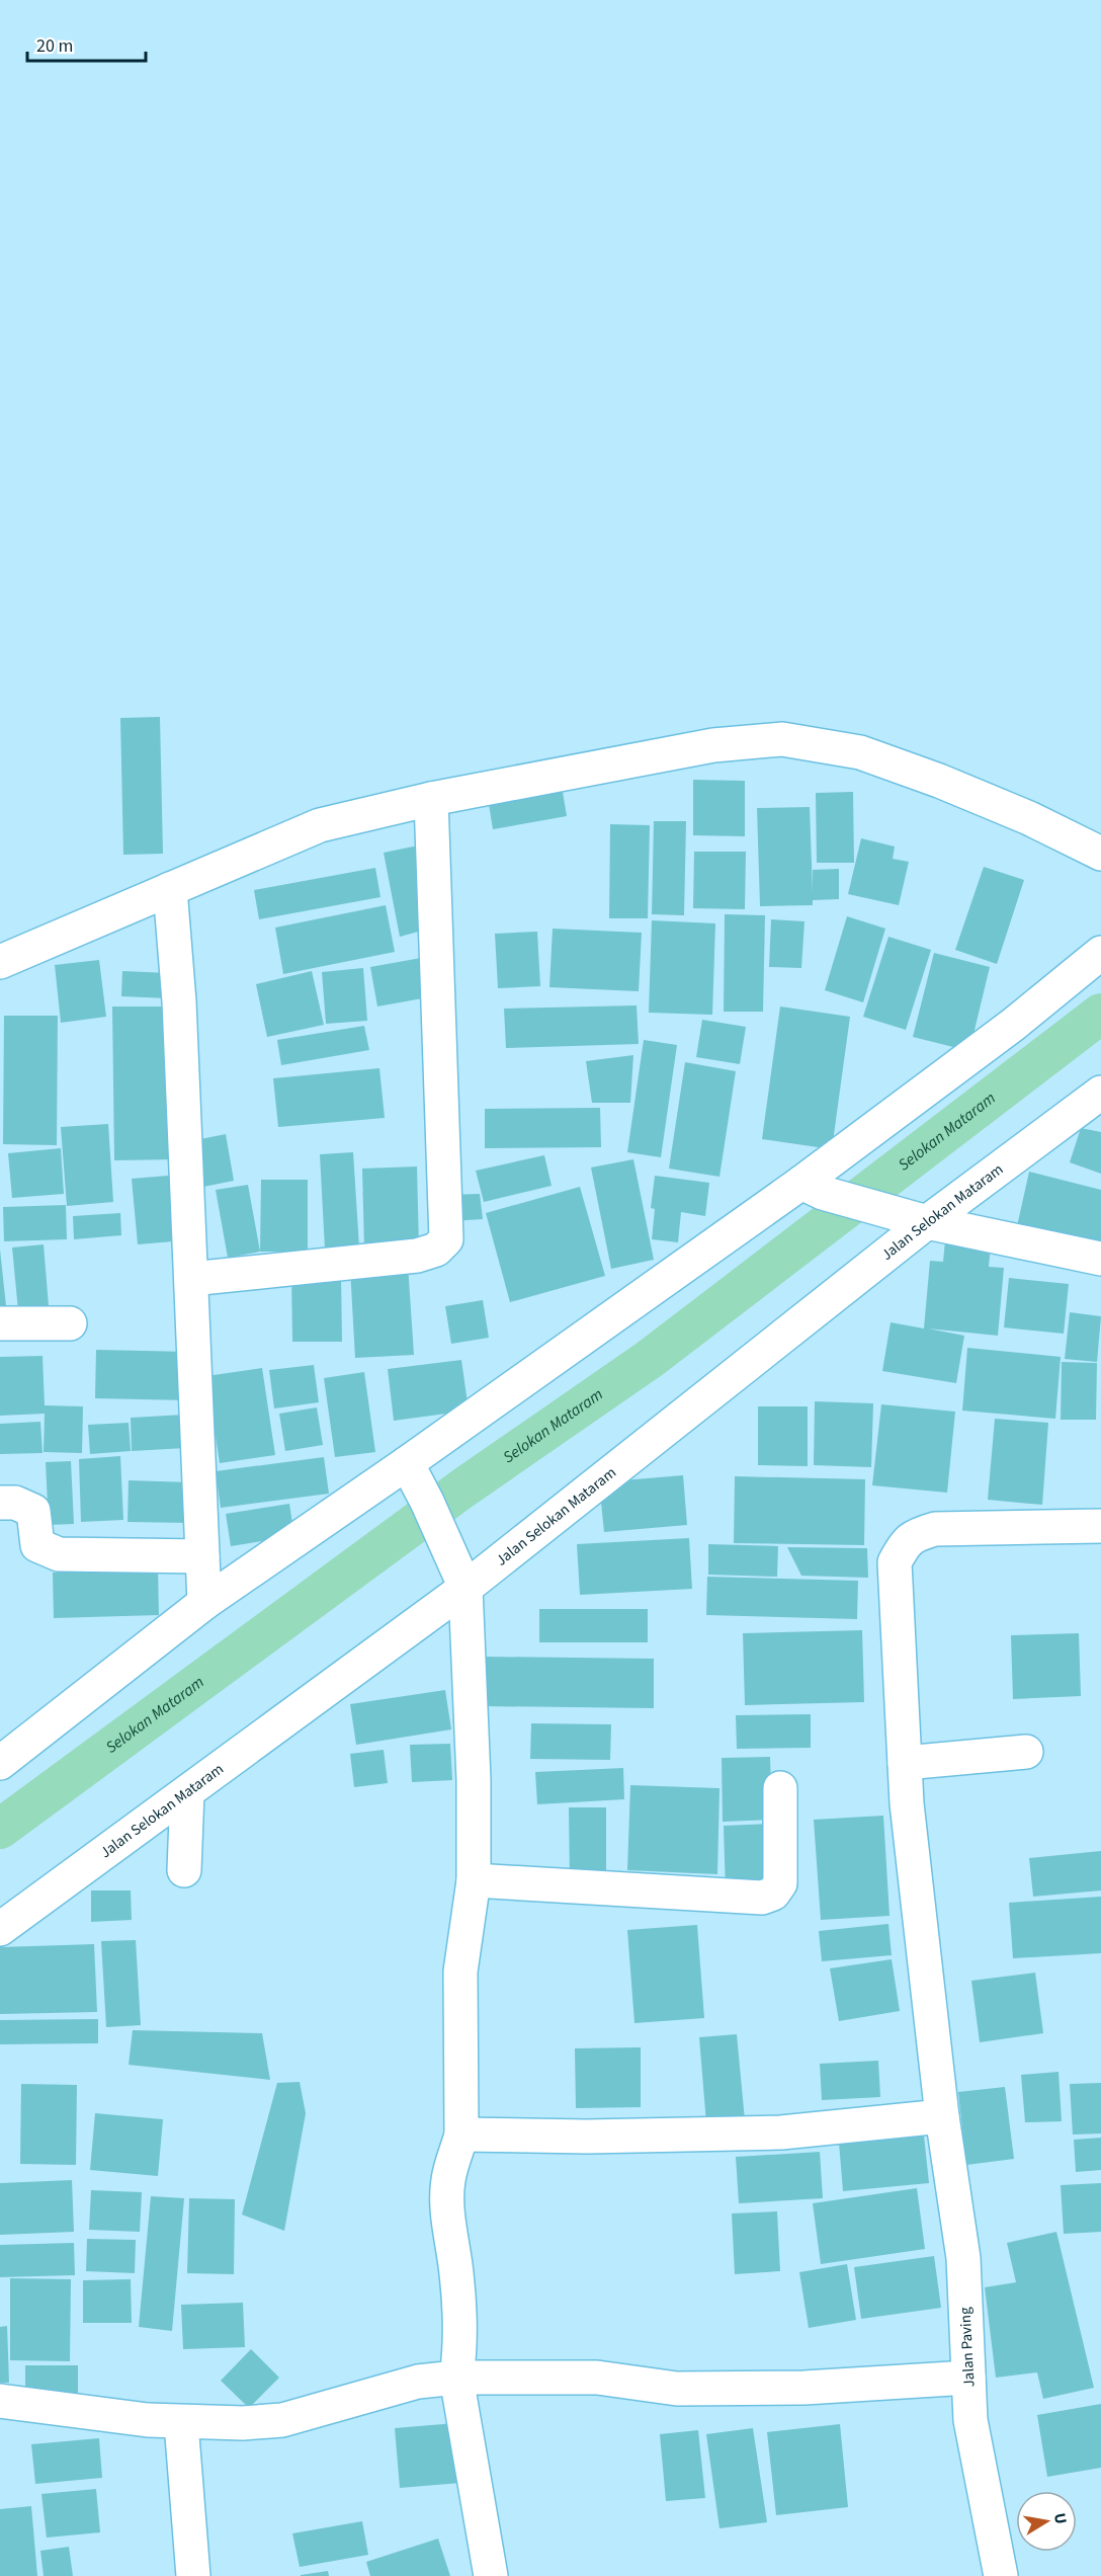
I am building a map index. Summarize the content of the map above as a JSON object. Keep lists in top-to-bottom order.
{
  "streets": {
    "street": ["Jalan Selokan Mataram", "Jalan Paving"]
  },
  "water": ["Selokan Mataram"],
  "scale_bar": "20 m",
  "north": "right"
}
